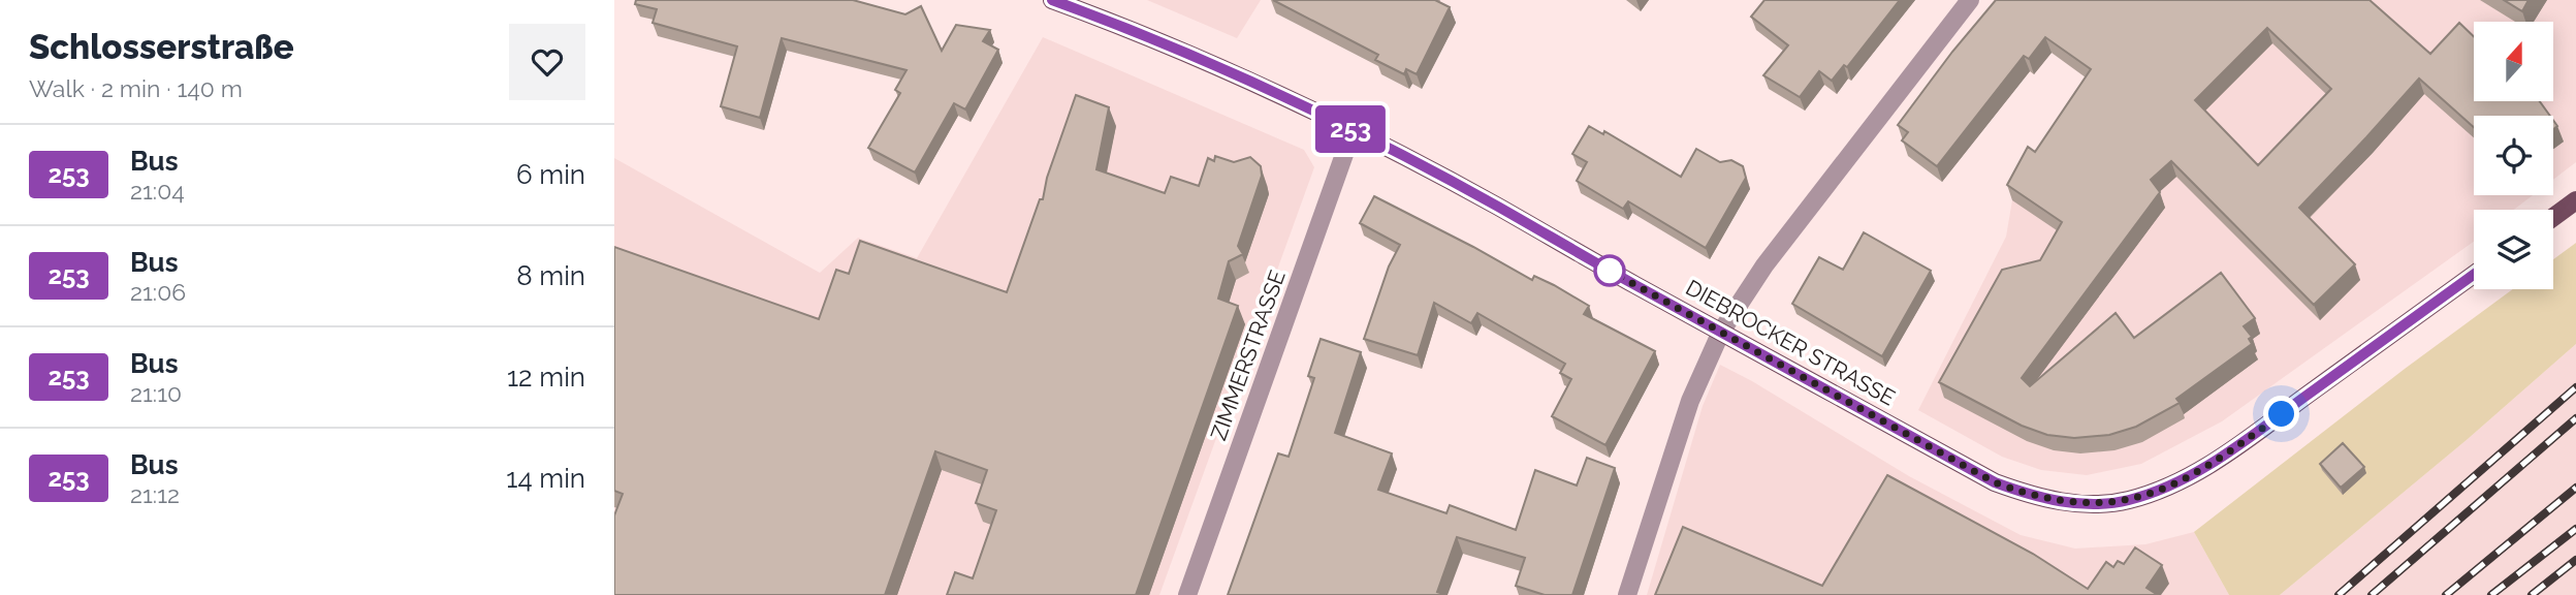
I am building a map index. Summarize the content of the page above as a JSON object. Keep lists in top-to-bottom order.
{
  "streets": {
    "main road": ["DIEBROCKER STRASSE"],
    "street": ["ZIMMERSTRASSE"]
  },
  "crossings": [
    ["DIEBROCKER STRASSE", "ZIMMERSTRASSE"]
  ],
  "lines": ["bus line 253"],
  "north": "top",
  "page": {
    "heading": ["Schlosserstraße", "Walk · 2 min · 140 m"],
    "on_map": "253",
    "list": [
      {
        "mark": "253",
        "name": "Bus",
        "note": "21:04",
        "value": "6 min"
      },
      {
        "mark": "253",
        "name": "Bus",
        "note": "21:06",
        "value": "8 min"
      },
      {
        "mark": "253",
        "name": "Bus",
        "note": "21:10",
        "value": "12 min"
      },
      {
        "mark": "253",
        "name": "Bus",
        "note": "21:12",
        "value": "14 min"
      }
    ]
  }
}
